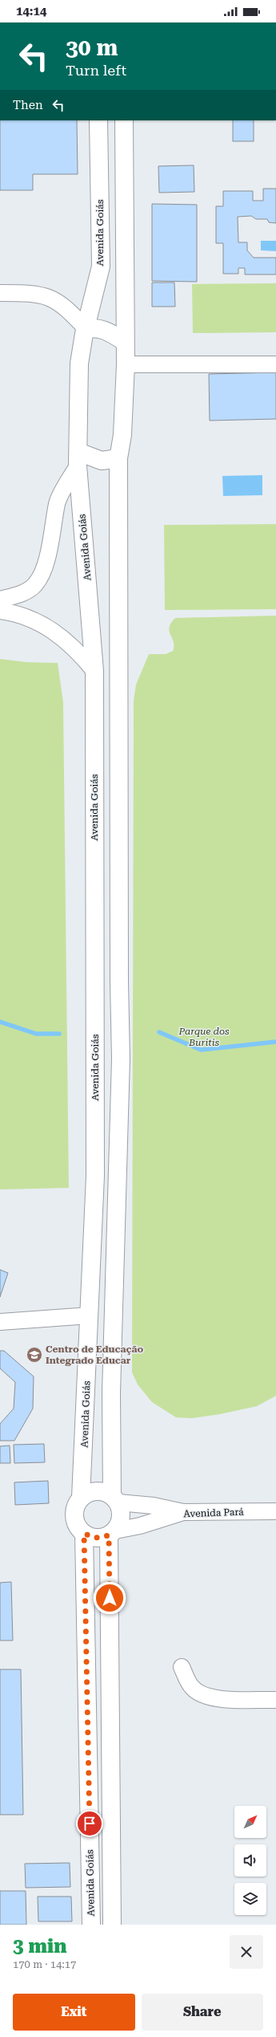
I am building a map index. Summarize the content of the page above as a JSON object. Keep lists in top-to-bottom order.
{
  "streets": {
    "main road": ["Avenida Goiás"],
    "street": ["Avenida Pará"]
  },
  "crossings": [
    ["Avenida Goiás", "Avenida Pará"]
  ],
  "parks": ["Parque dos Buritis"],
  "places": {
    "school or university": ["Centro de Educação Integrado Educar"]
  },
  "north": "top right",
  "page": {
    "status": "14:14",
    "turn": ["30 m", "Turn left"],
    "then": "Then",
    "heading": ["3 min", "170 m · 14:17"],
    "buttons": ["Exit", "Share"]
  }
}
